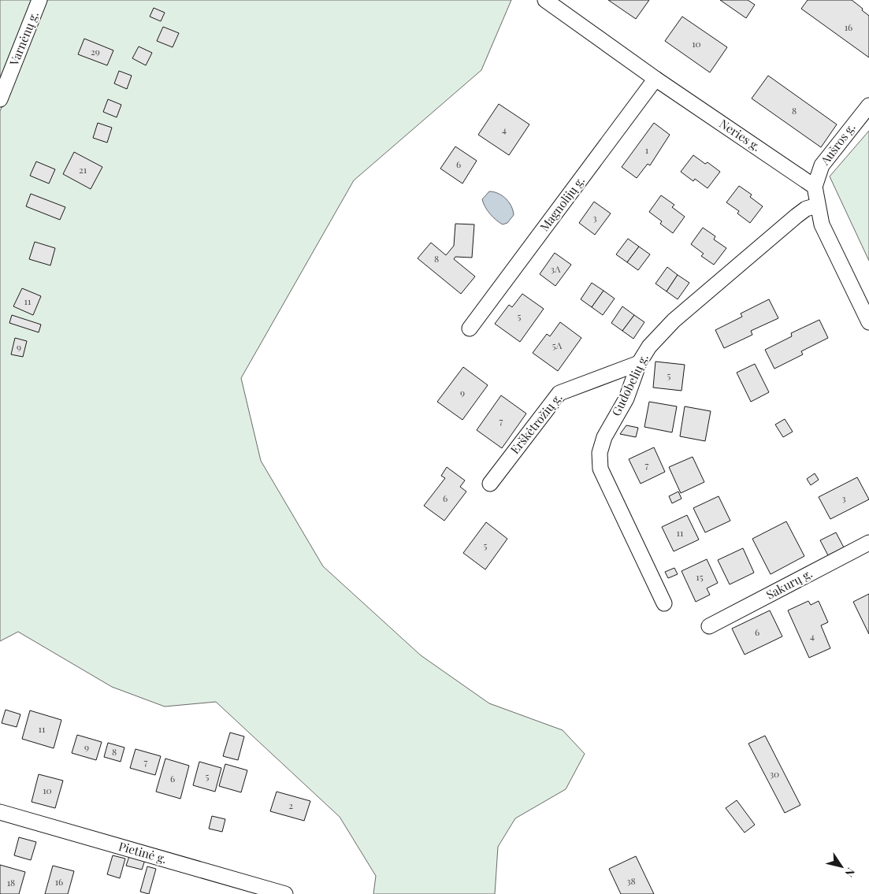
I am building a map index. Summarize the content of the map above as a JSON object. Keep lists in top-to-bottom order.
{
  "streets": {
    "street": [
      "Varnėnų g.",
      "Neries g.",
      "Aušros g.",
      "Magnolijų g.",
      "Gudobelių g.",
      "Erškėtrožių g.",
      "Sakurų g.",
      "Pietinė g."
    ]
  },
  "crossings": [
    ["Neries g.", "Aušros g."],
    ["Neries g.", "Magnolijų g."],
    ["Gudobelių g.", "Erškėtrožių g."]
  ],
  "house_numbers": [
    "16",
    "10",
    "29",
    "8",
    "4",
    "1",
    "6",
    "21",
    "3",
    "8",
    "3A",
    "11",
    "5",
    "5A",
    "9",
    "5",
    "9",
    "7",
    "7",
    "6",
    "3",
    "11",
    "5",
    "15",
    "6",
    "4",
    "11",
    "9",
    "8",
    "7",
    "30",
    "5",
    "6",
    "10",
    "2",
    "38",
    "16",
    "18"
  ],
  "north": "bottom right"
}
